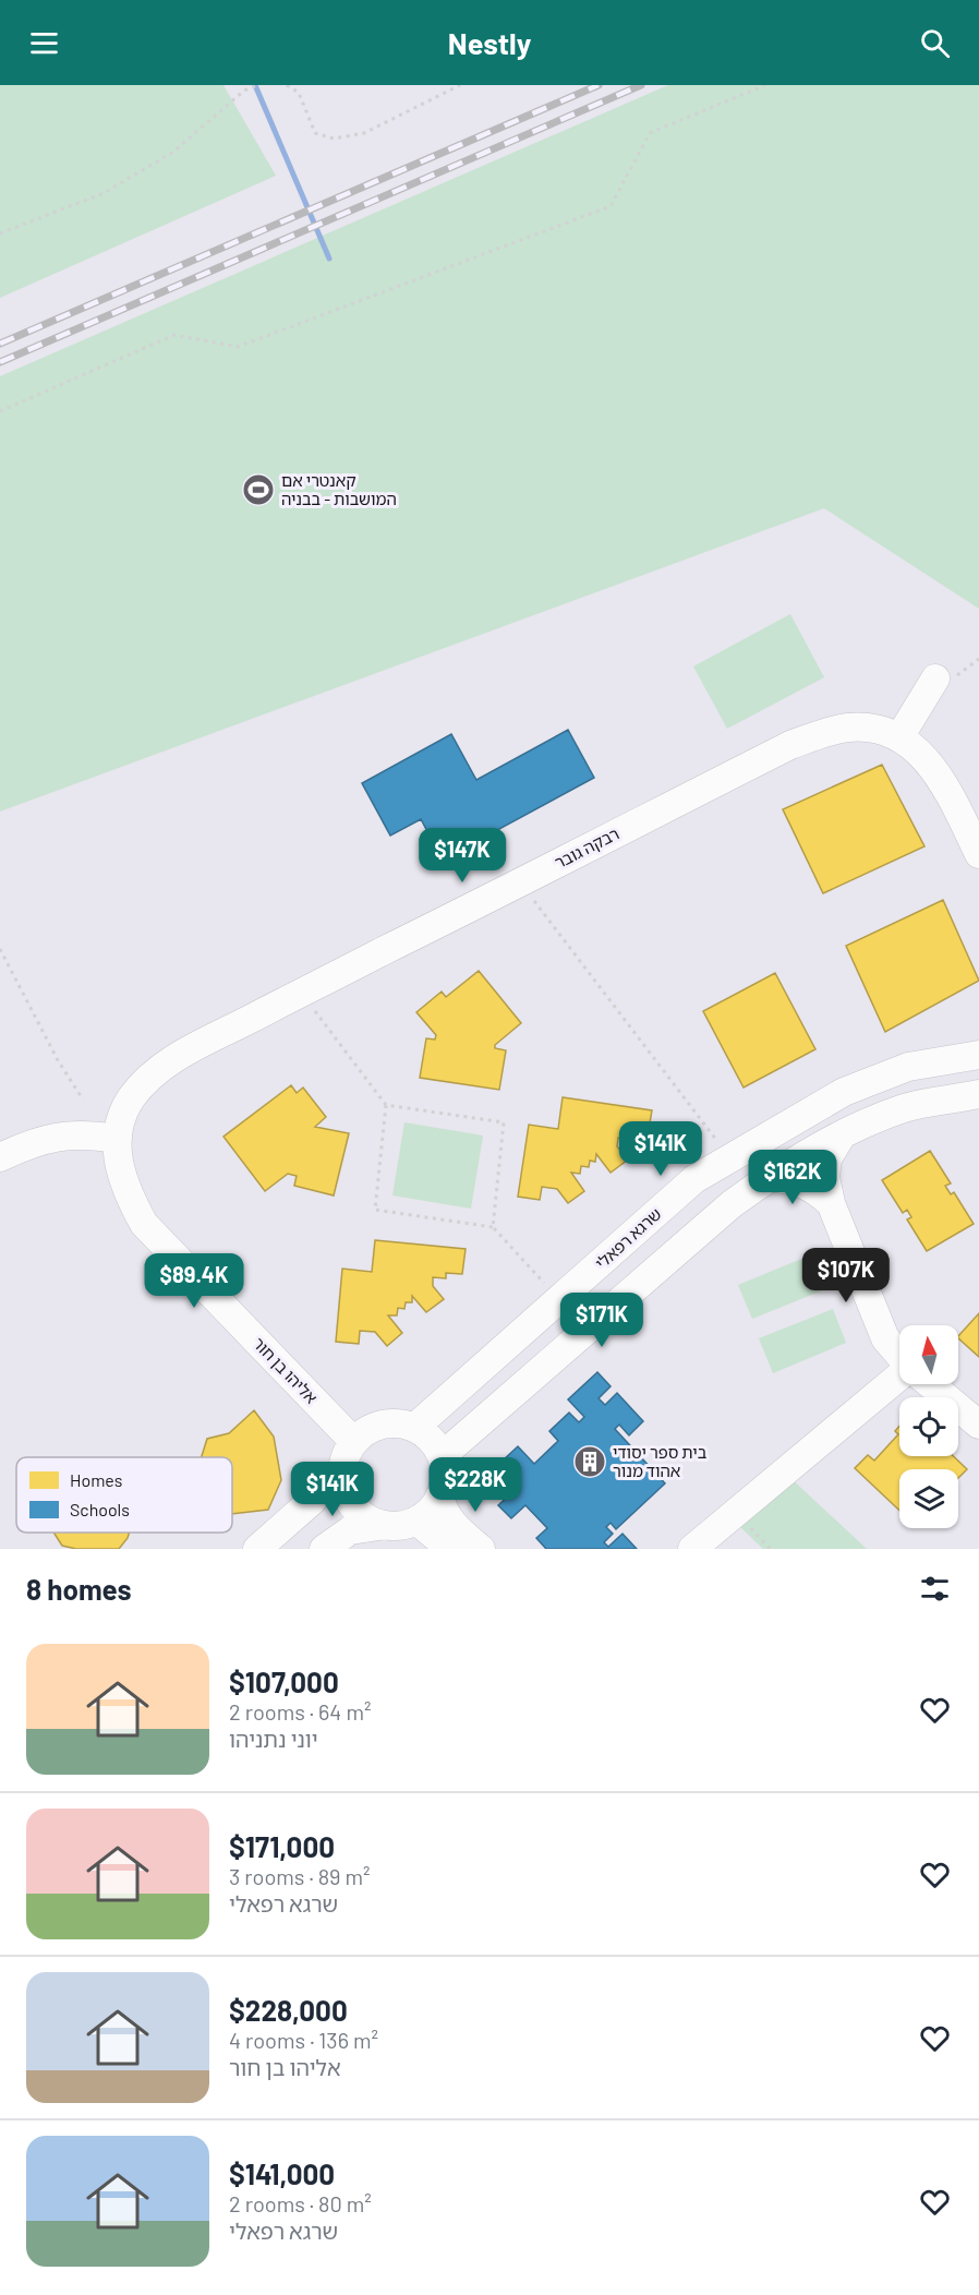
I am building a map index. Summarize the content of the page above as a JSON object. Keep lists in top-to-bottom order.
{
  "streets": {
    "street": ["רבקה גובר", "שרגא רפאלי", "אליהו בן חור"]
  },
  "crossings": [
    ["רבקה גובר", "אליהו בן חור"],
    ["שרגא רפאלי", "אליהו בן חור"]
  ],
  "places": {
    "sports": ["קאנטרי אם המושבות - בבניה"],
    "building": ["בית ספר יסודי אהוד מנור"]
  },
  "legend": ["Homes", "Schools"],
  "north": "top",
  "page": {
    "header": "Nestly",
    "price": [
      "$147K",
      "$141K",
      "$162K",
      "$107K",
      "$89.4K",
      "$171K",
      "$228K",
      "$141K"
    ],
    "heading": "8 homes",
    "list": [
      {
        "name": "$107,000",
        "note": "2 rooms · 64 m² · יוני נתניהו"
      },
      {
        "name": "$171,000",
        "note": "3 rooms · 89 m² · שרגא רפאלי"
      },
      {
        "name": "$228,000",
        "note": "4 rooms · 136 m² · אליהו בן חור"
      },
      {
        "name": "$141,000",
        "note": "2 rooms · 80 m² · שרגא רפאלי"
      }
    ]
  }
}
